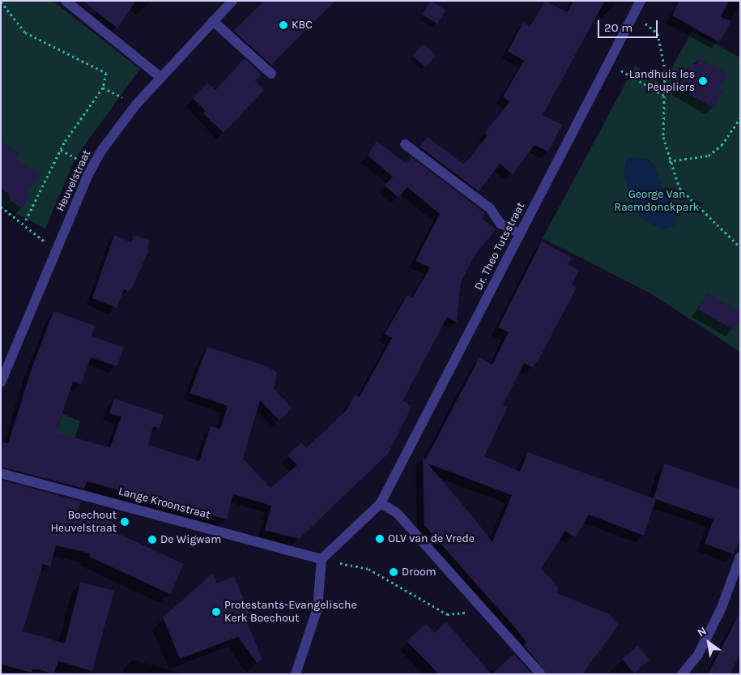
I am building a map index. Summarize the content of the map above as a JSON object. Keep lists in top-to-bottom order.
{
  "streets": {
    "street": ["Heuvelstraat", "Dr. Theo Tutsstraat", "Lange Kroonstraat"]
  },
  "crossings": [
    ["Dr. Theo Tutsstraat", "Lange Kroonstraat"]
  ],
  "parks": ["George Van Raemdonckpark"],
  "places": [
    "KBC",
    "Landhuis les Peupliers",
    "Boechout Heuvelstraat",
    "OLV van de Vrede",
    "De Wigwam",
    "Droom",
    "Protestants-Evangelische Kerk Boechout"
  ],
  "scale_bar": "20 m",
  "north": "top left"
}
